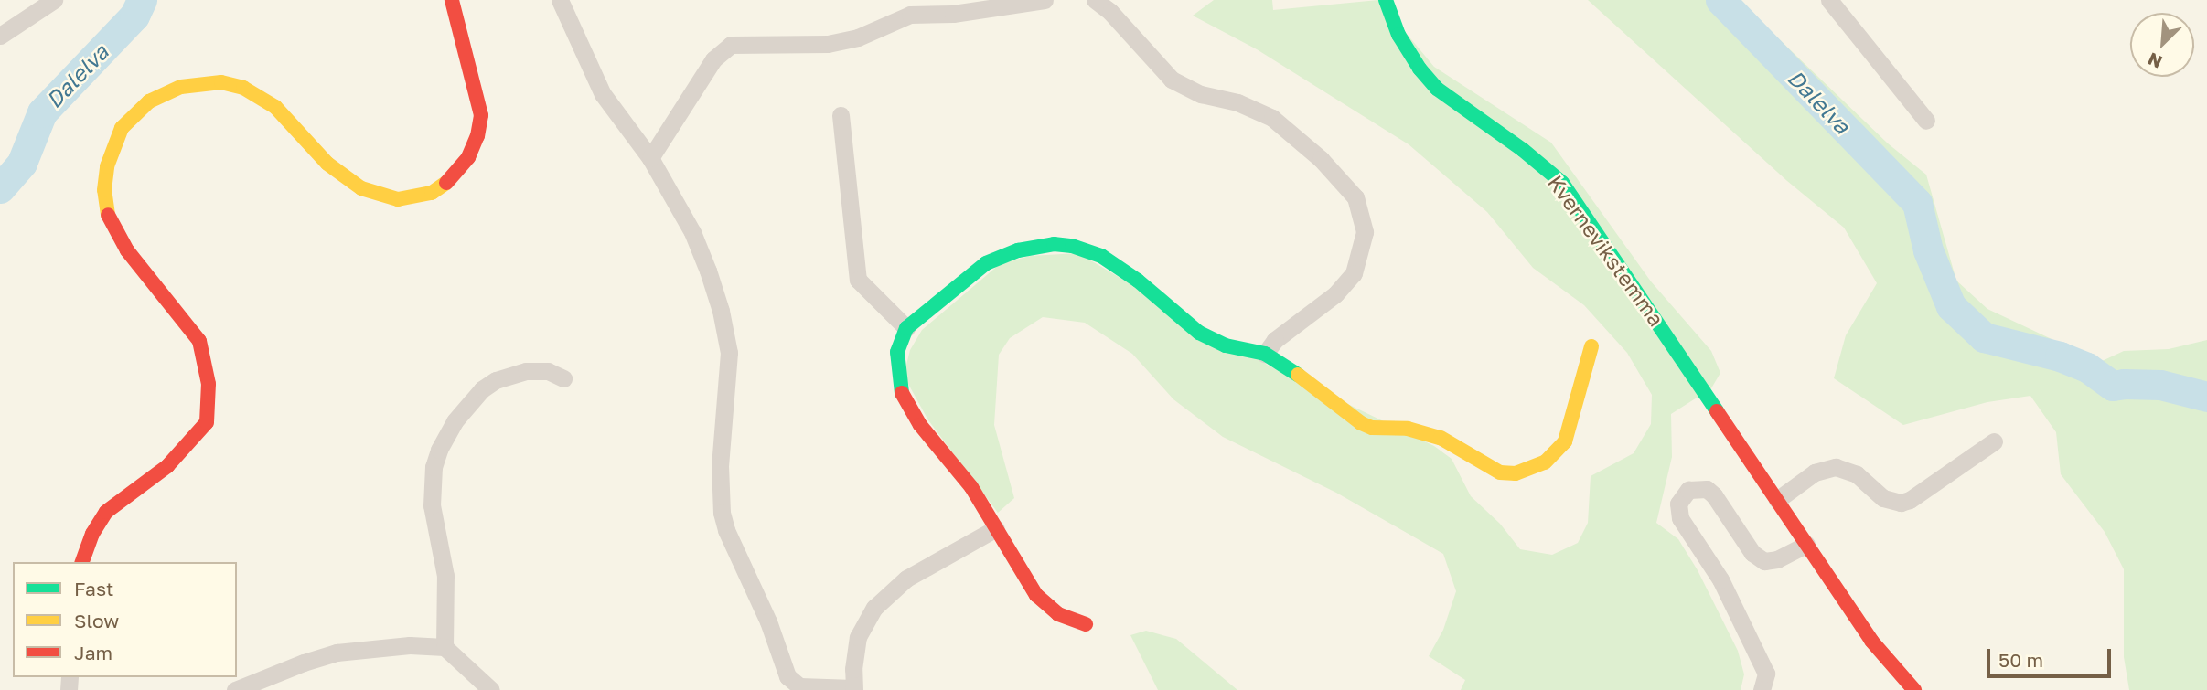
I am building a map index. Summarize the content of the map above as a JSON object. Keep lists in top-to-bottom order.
{
  "streets": {
    "street": ["Kvernevikstemma"]
  },
  "water": ["Dalelva"],
  "legend": ["Fast", "Slow", "Jam"],
  "scale_bar": "50 m",
  "north": "bottom left"
}
